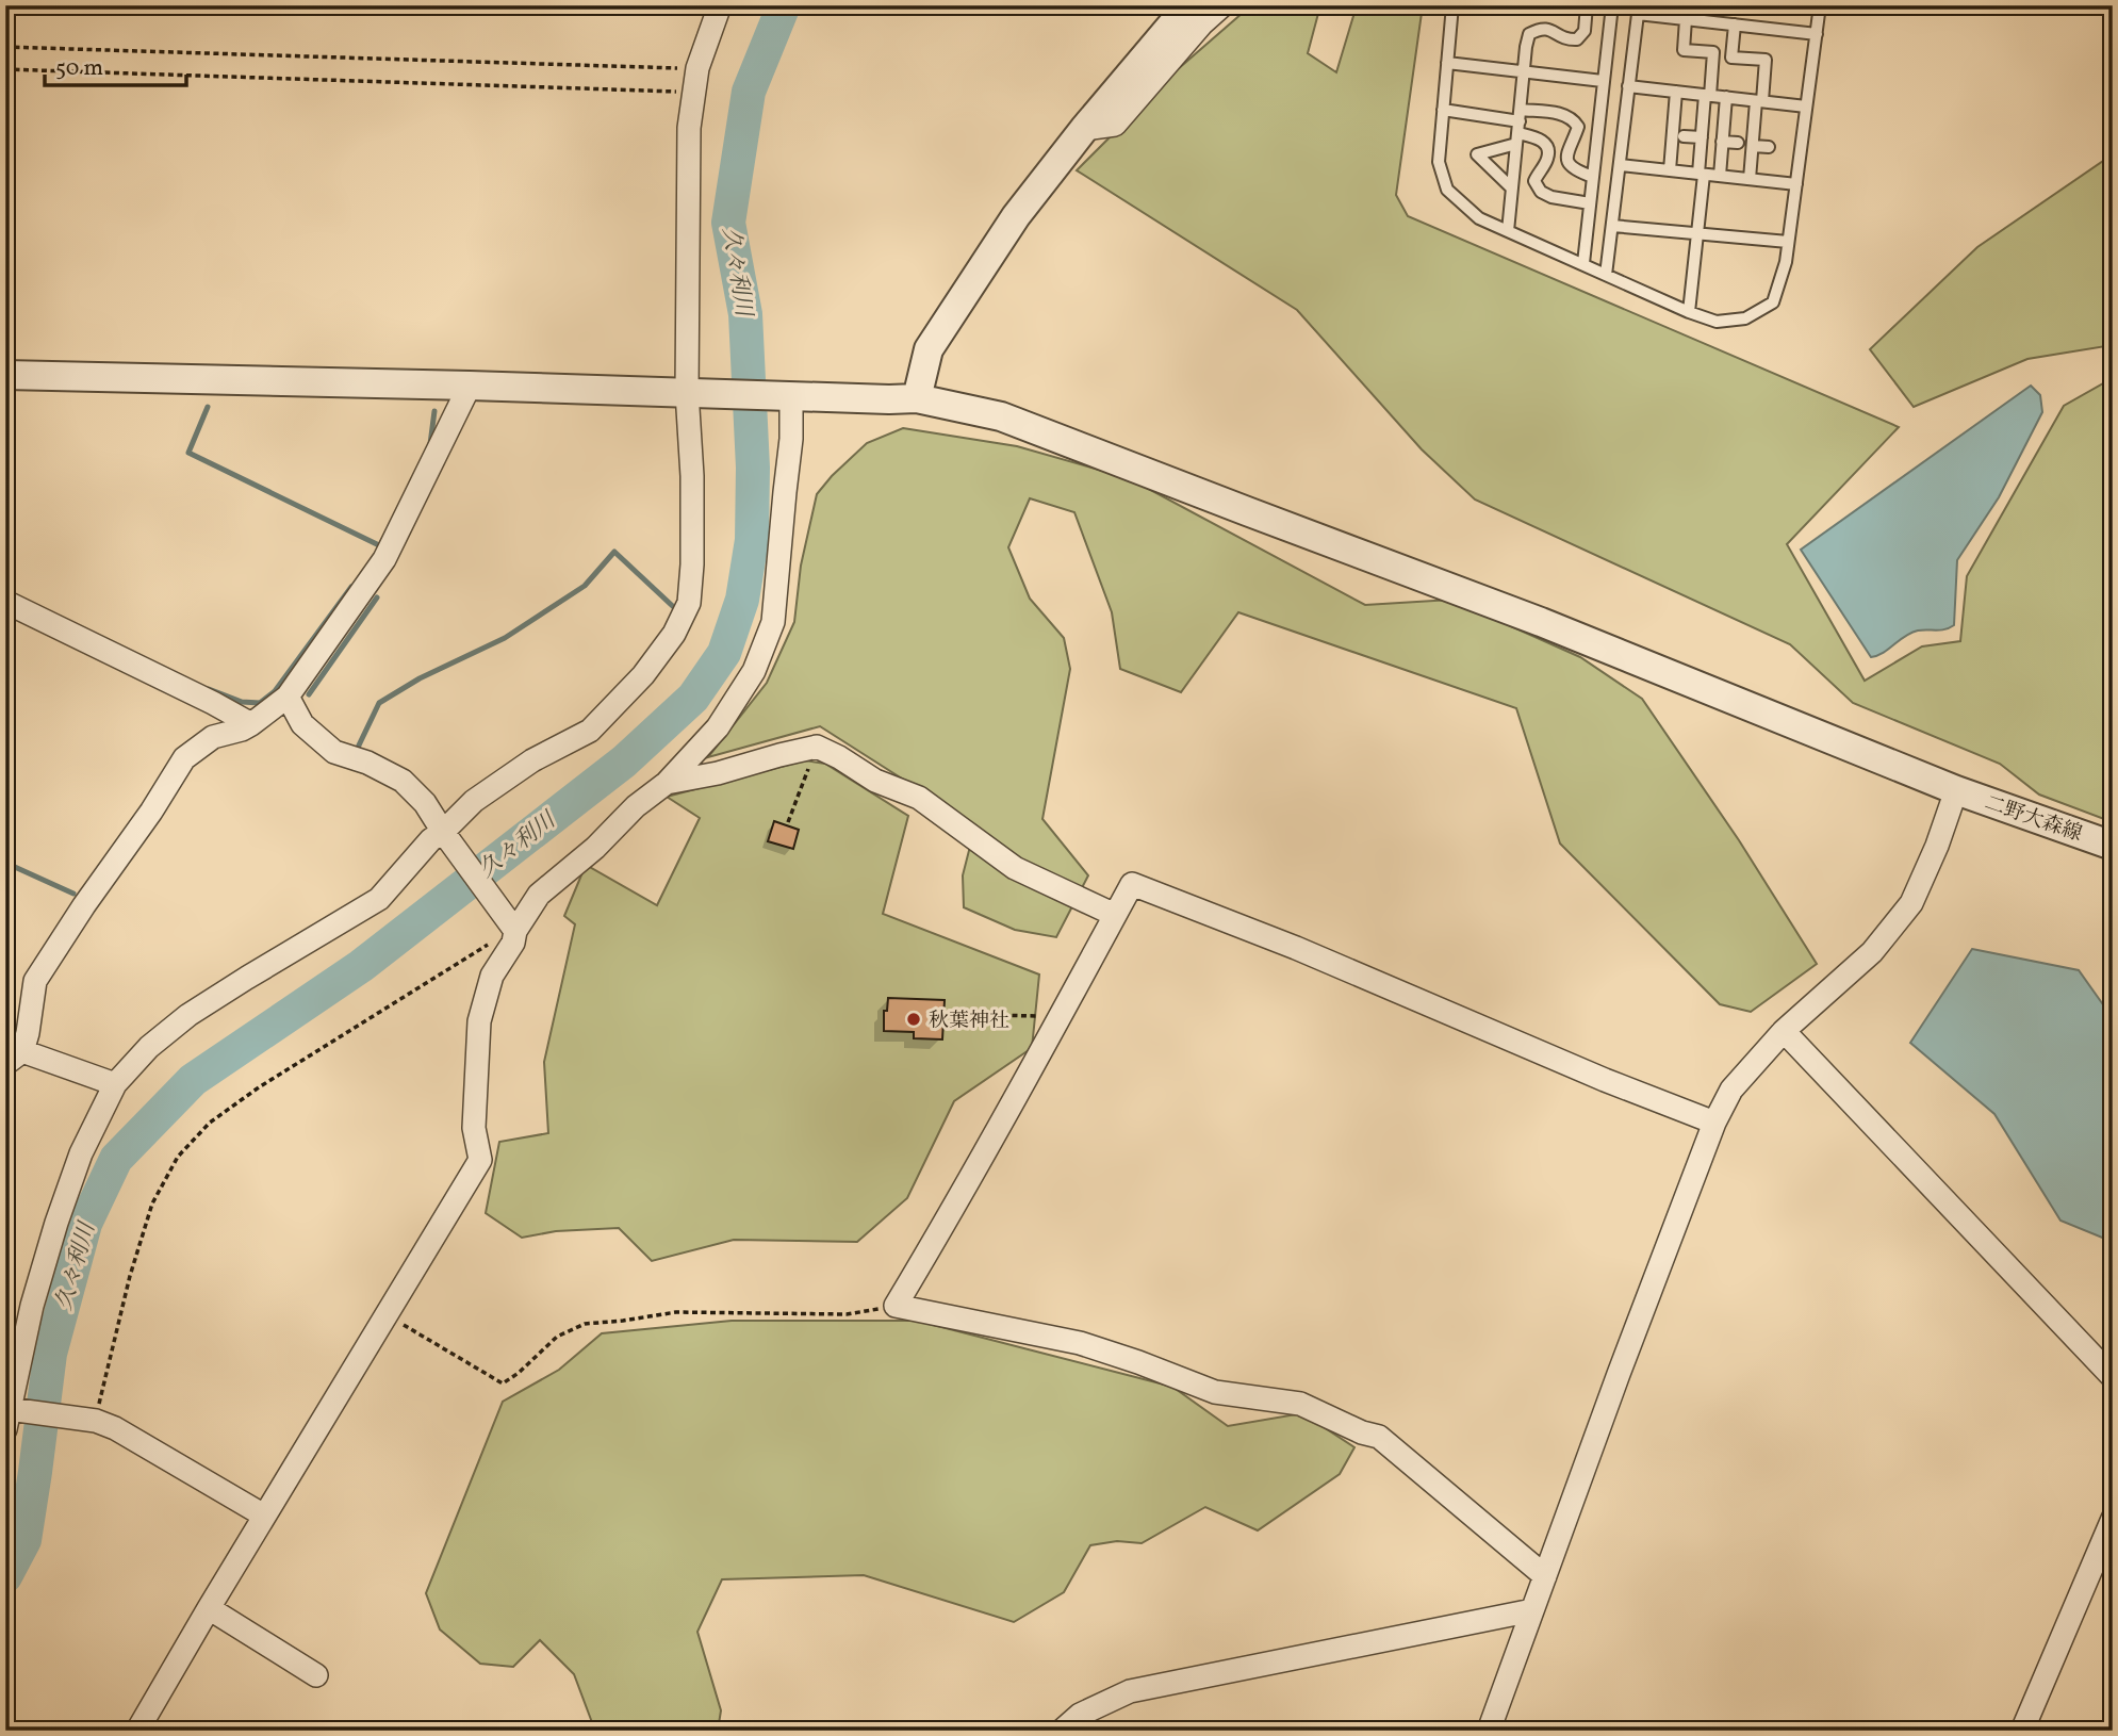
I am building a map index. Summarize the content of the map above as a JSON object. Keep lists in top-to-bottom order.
{
  "streets": {
    "street": ["二野大森線"]
  },
  "water": ["久々利川"],
  "places": ["秋葉神社"],
  "scale_bar": "50 m"
}
